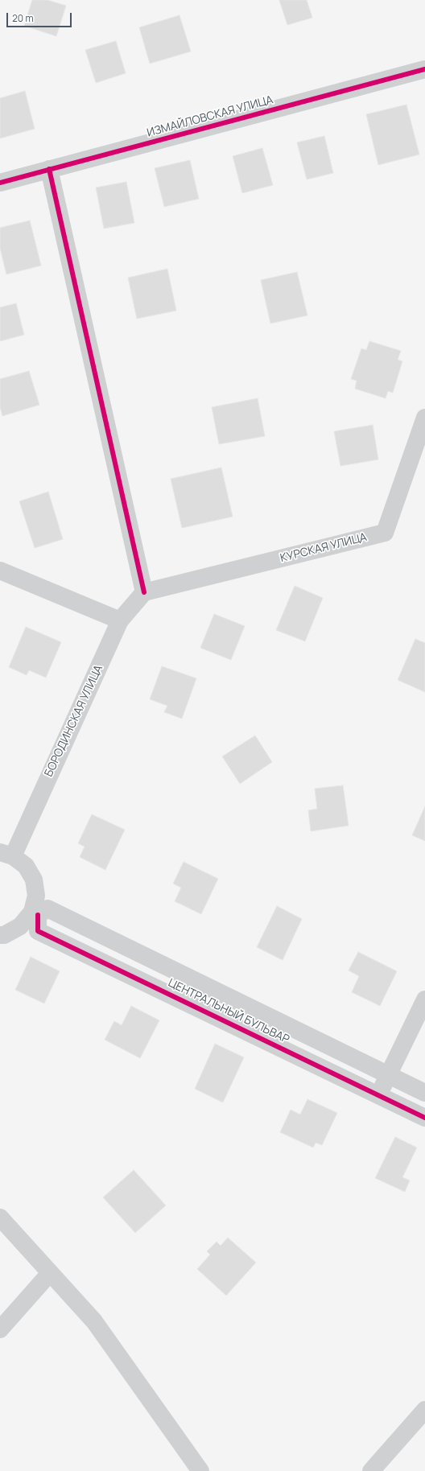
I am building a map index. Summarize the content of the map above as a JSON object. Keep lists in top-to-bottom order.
{
  "streets": {
    "street": [
      "ИЗМАЙЛОВСКАЯ УЛИЦА",
      "КУРСКАЯ УЛИЦА",
      "БОРОДИНСКАЯ УЛИЦА",
      "ЦЕНТРАЛЬНЫЙ БУЛЬВАР"
    ]
  },
  "crossings": [
    ["КУРСКАЯ УЛИЦА", "БОРОДИНСКАЯ УЛИЦА"],
    ["БОРОДИНСКАЯ УЛИЦА", "ЦЕНТРАЛЬНЫЙ БУЛЬВАР"]
  ],
  "scale_bar": "20 m"
}
